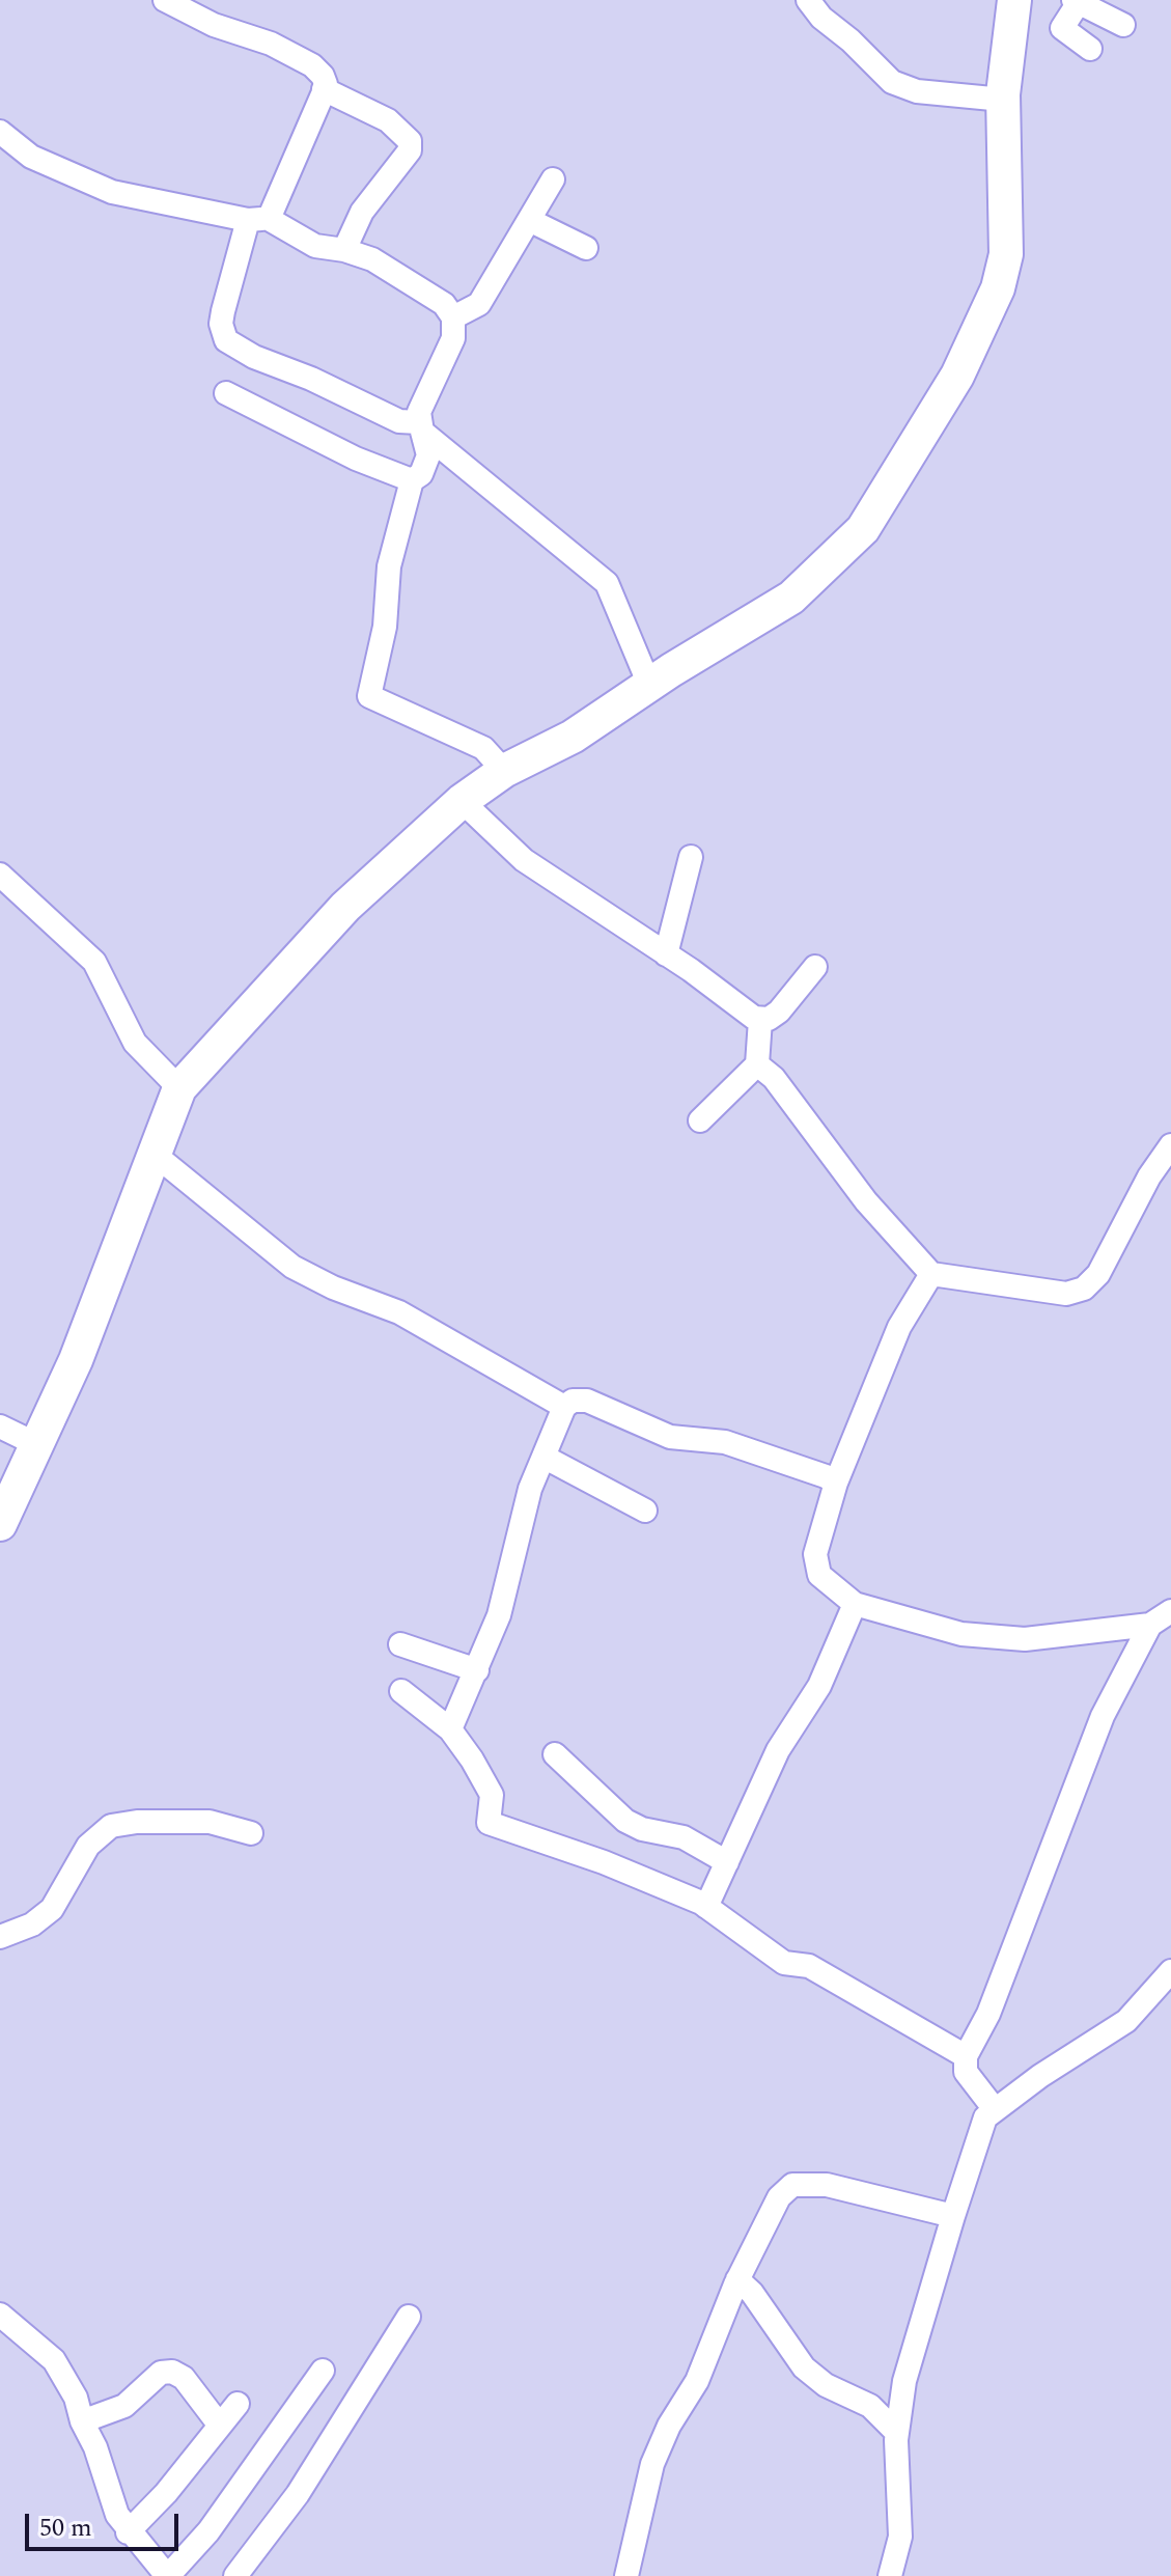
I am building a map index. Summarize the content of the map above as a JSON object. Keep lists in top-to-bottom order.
{
  "scale_bar": "50 m"
}
